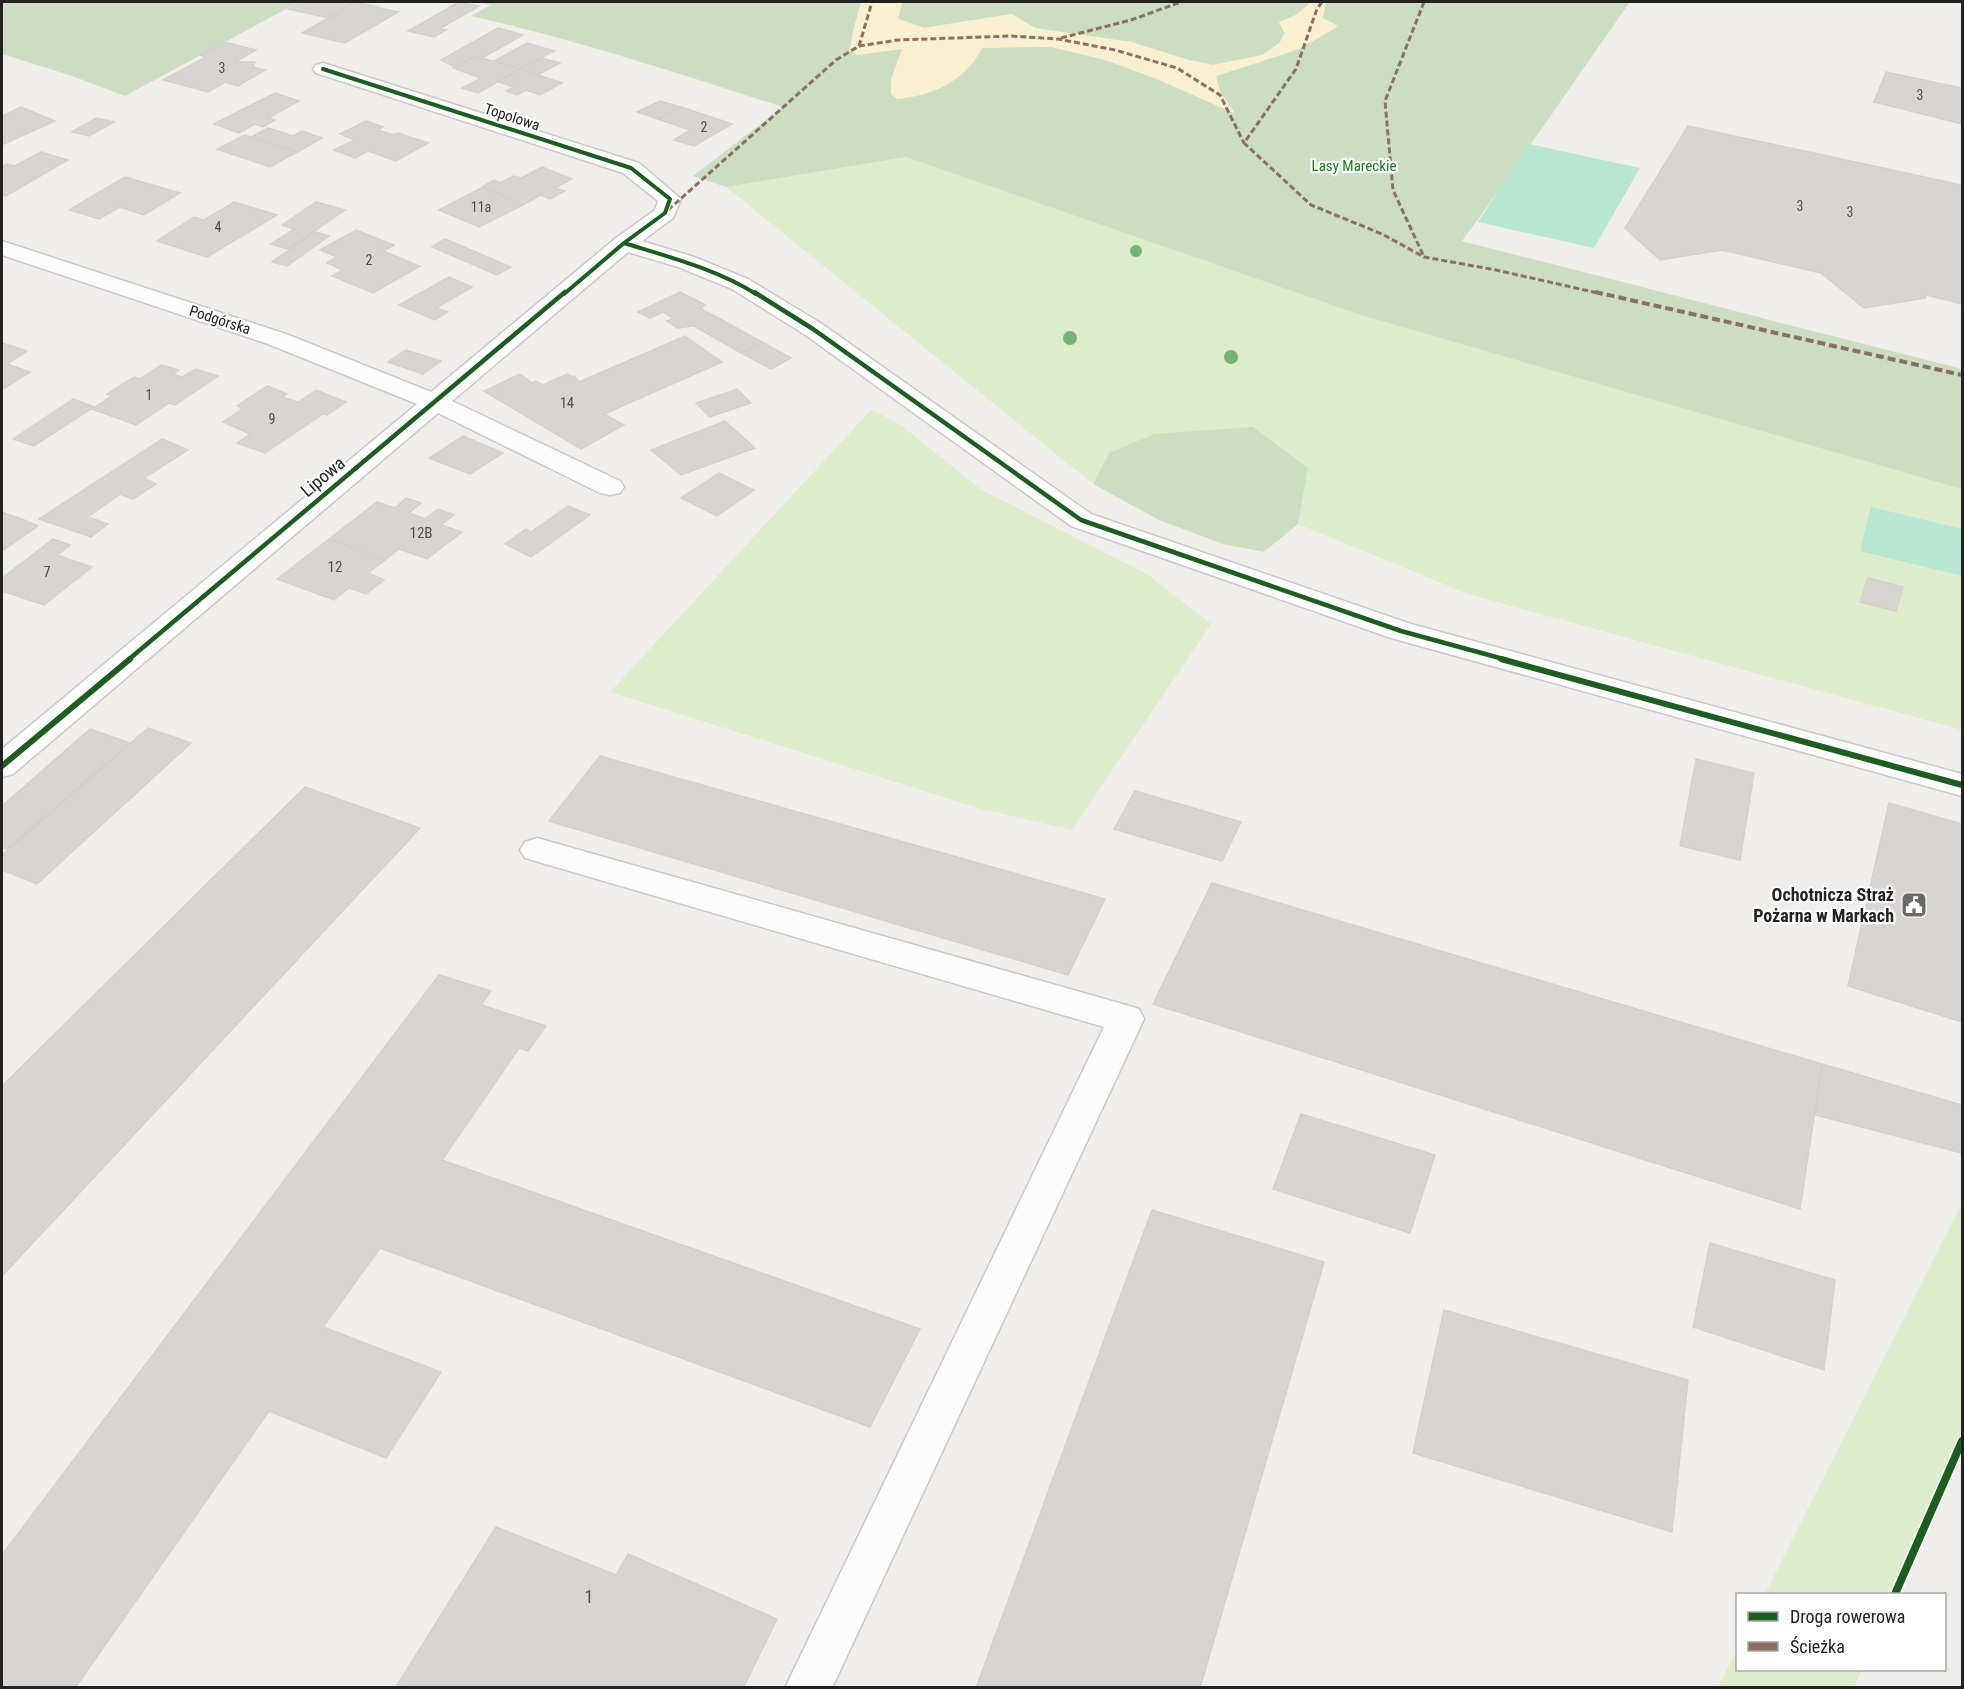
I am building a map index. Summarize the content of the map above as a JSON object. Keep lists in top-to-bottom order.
{
  "streets": {
    "street": ["Topolowa", "Podgórska", "Lipowa"]
  },
  "crossings": [
    ["Topolowa", "Lipowa"],
    ["Podgórska", "Lipowa"]
  ],
  "parks": ["Lasy Mareckie"],
  "places": {
    "public building": ["Ochotnicza Straż Pożarna w Markach"]
  },
  "house_numbers": [
    "3",
    "3",
    "2",
    "3",
    "11a",
    "3",
    "4",
    "2",
    "1",
    "14",
    "9",
    "12B",
    "12",
    "7",
    "1"
  ],
  "legend": ["Droga rowerowa", "Ścieżka"]
}
